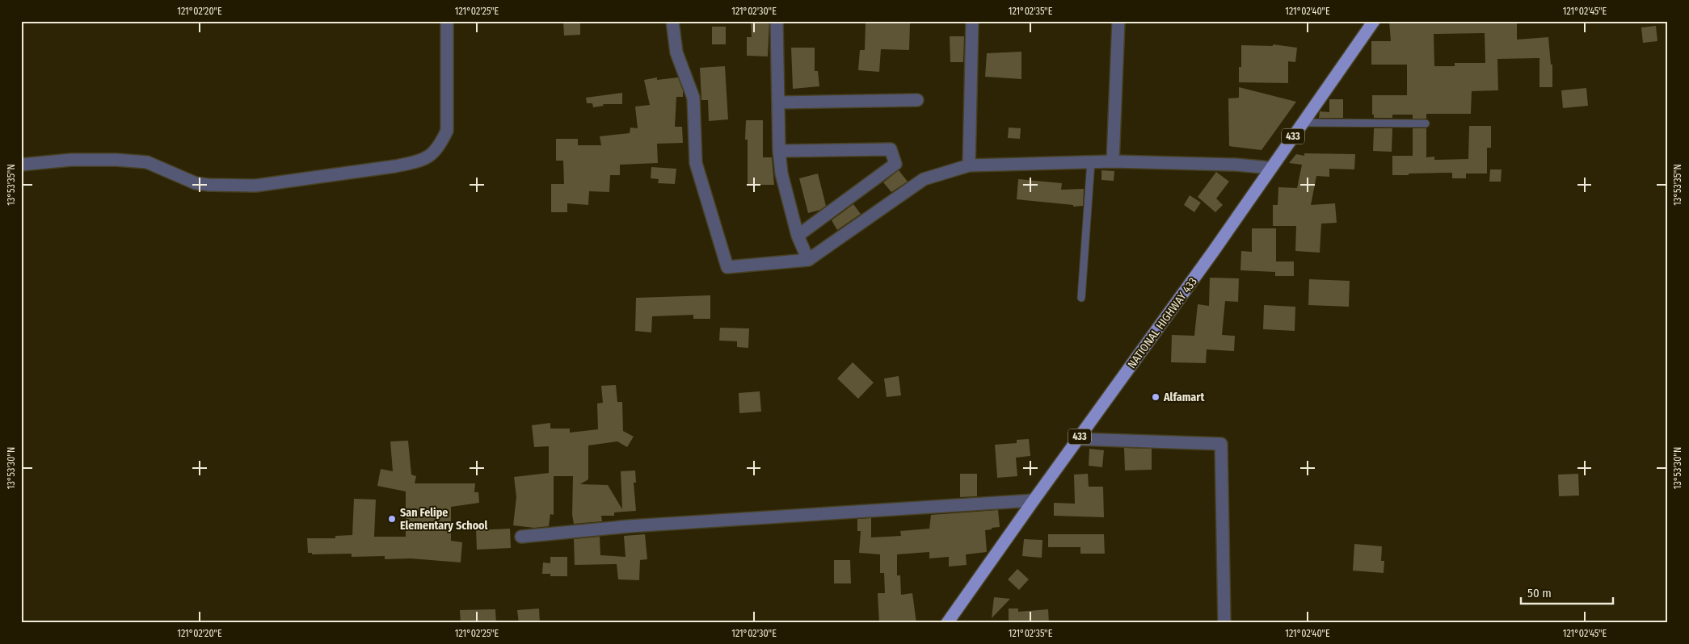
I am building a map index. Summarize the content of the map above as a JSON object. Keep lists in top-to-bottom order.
{
  "streets": {
    "main road": ["433", "NATIONAL HIGHWAY 433"]
  },
  "places": ["Alfamart", "San Felipe Elementary School"],
  "scale_bar": "50 m",
  "coordinates": [
    "121°02'20\"E",
    "121°02'25\"E",
    "121°02'30\"E",
    "121°02'35\"E",
    "121°02'40\"E",
    "121°02'45\"E",
    "13°53'35\"N",
    "13°53'30\"N"
  ]
}
